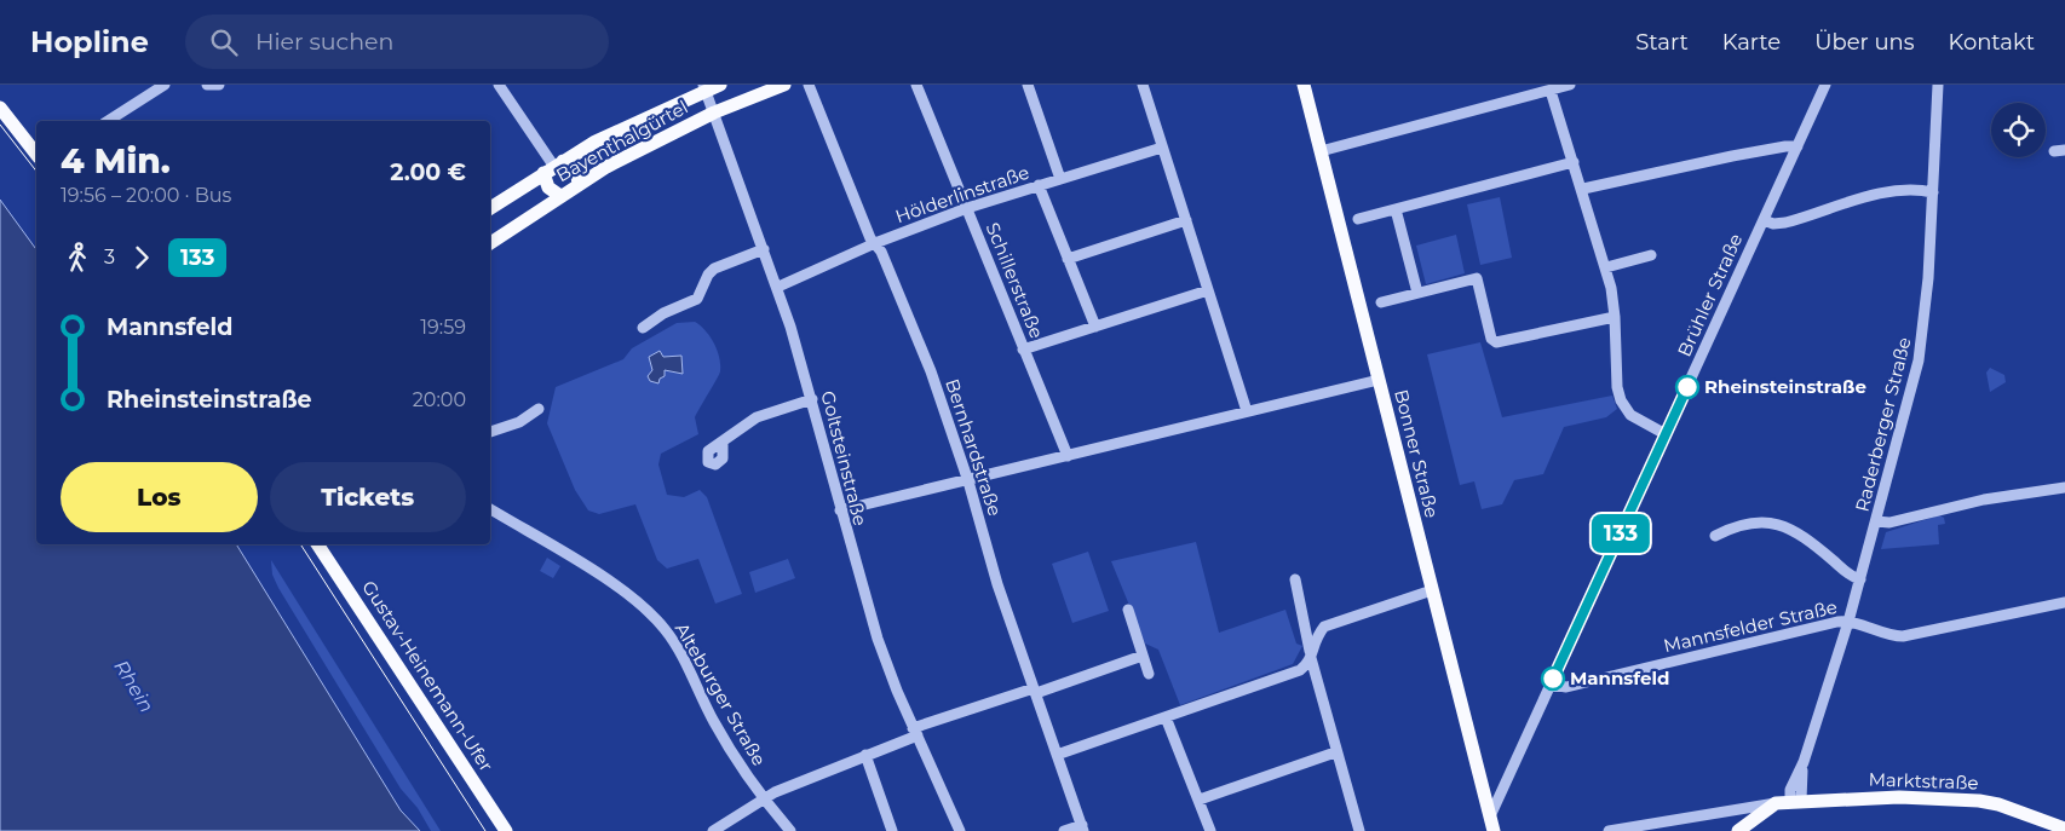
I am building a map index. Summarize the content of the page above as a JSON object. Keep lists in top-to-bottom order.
{
  "streets": {
    "main road": [
      "Bayenthalgürtel",
      "Bonner Straße",
      "Gustav-Heinemann-Ufer",
      "Marktstraße"
    ],
    "street": [
      "Hölderlinstraße",
      "Schillerstraße",
      "Brühler Straße",
      "Raderberger Straße",
      "Bernhardstraße",
      "Goltsteinstraße",
      "Mannsfelder Straße",
      "Alteburger Straße"
    ]
  },
  "crossings": [
    ["Bayenthalgürtel", "Goltsteinstraße"],
    ["Hölderlinstraße", "Schillerstraße"],
    ["Hölderlinstraße", "Bernhardstraße"],
    ["Hölderlinstraße", "Goltsteinstraße"],
    ["Brühler Straße", "Bonner Straße"],
    ["Brühler Straße", "Mannsfelder Straße"],
    ["Raderberger Straße", "Mannsfelder Straße"],
    ["Raderberger Straße", "Marktstraße"]
  ],
  "water": ["Rhein"],
  "places": ["Rheinsteinstraße", "Mannsfeld"],
  "lines": ["bus line 133"],
  "page": {
    "header": "Hopline",
    "search": "Hier suchen",
    "nav": [
      "Start",
      "Karte",
      "Über uns",
      "Kontakt"
    ],
    "on_map": "133",
    "heading": ["4 Min.", "19:56 – 20:00 · Bus", "2.00 €"],
    "legs": ["3", "133"],
    "list": [
      {
        "name": "Mannsfeld",
        "value": "19:59"
      },
      {
        "name": "Rheinsteinstraße",
        "value": "20:00"
      }
    ],
    "buttons": ["Los", "Tickets"]
  }
}
